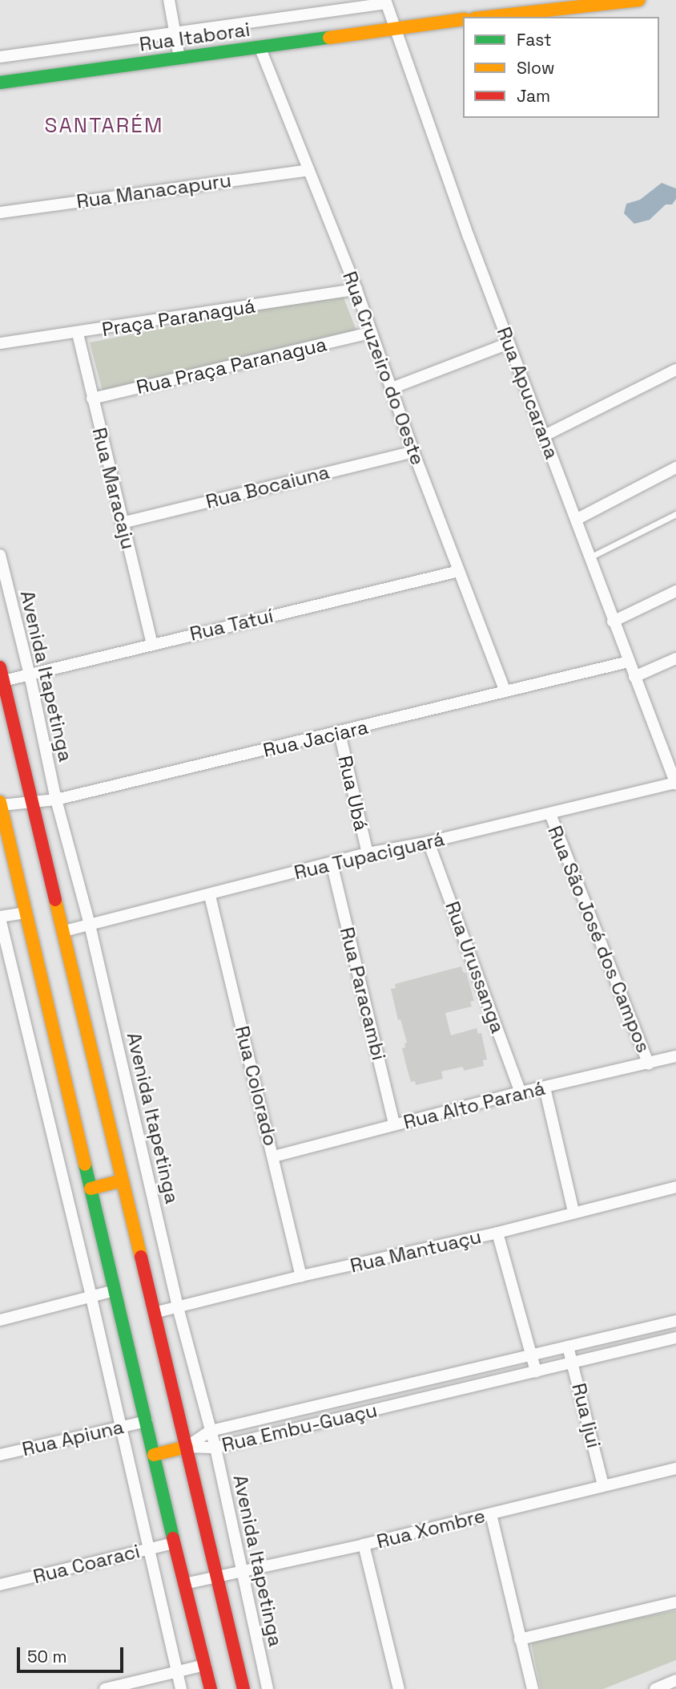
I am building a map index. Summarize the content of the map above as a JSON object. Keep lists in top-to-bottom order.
{
  "streets": {
    "main road": ["Rua Itaborai"],
    "street": [
      "Rua Manacapuru",
      "Praça Paranaguá",
      "Rua Praça Paranagua",
      "Rua Cruzeiro do Oeste",
      "Rua Apucarana",
      "Rua Bocaiuna",
      "Rua Maracaju",
      "Rua Tatuí",
      "Avenida Itapetinga",
      "Rua Jaciara",
      "Rua Ubá",
      "Rua Tupaciguará",
      "Rua São José dos Campos",
      "Rua Urussanga",
      "Rua Paracambi",
      "Rua Colorado",
      "Rua Alto Paraná",
      "Rua Mantuaçu",
      "Rua Ijui",
      "Rua Embu-Guaçu",
      "Rua Apiuna",
      "Rua Xombre",
      "Rua Coaraci"
    ]
  },
  "crossings": [
    ["Rua Itaborai", "Rua Cruzeiro do Oeste"],
    ["Rua Itaborai", "Rua Apucarana"],
    ["Rua Manacapuru", "Rua Cruzeiro do Oeste"],
    ["Praça Paranaguá", "Rua Cruzeiro do Oeste"],
    ["Praça Paranaguá", "Rua Maracaju"],
    ["Rua Praça Paranagua", "Rua Cruzeiro do Oeste"],
    ["Rua Praça Paranagua", "Rua Maracaju"],
    ["Rua Cruzeiro do Oeste", "Rua Bocaiuna"],
    ["Rua Cruzeiro do Oeste", "Rua Tatuí"],
    ["Rua Cruzeiro do Oeste", "Rua Jaciara"],
    ["Rua Apucarana", "Rua Jaciara"],
    ["Rua Apucarana", "Rua Tupaciguará"],
    ["Rua Bocaiuna", "Rua Maracaju"],
    ["Rua Maracaju", "Rua Tatuí"],
    ["Rua Tatuí", "Avenida Itapetinga"],
    ["Avenida Itapetinga", "Rua Jaciara"],
    ["Avenida Itapetinga", "Rua Tupaciguará"],
    ["Avenida Itapetinga", "Rua Mantuaçu"],
    ["Avenida Itapetinga", "Rua Embu-Guaçu"],
    ["Avenida Itapetinga", "Rua Xombre"],
    ["Rua Jaciara", "Rua Ubá"],
    ["Rua Ubá", "Rua Tupaciguará"],
    ["Rua Tupaciguará", "Rua São José dos Campos"],
    ["Rua Tupaciguará", "Rua Urussanga"],
    ["Rua Tupaciguará", "Rua Paracambi"],
    ["Rua Tupaciguará", "Rua Colorado"],
    ["Rua São José dos Campos", "Rua Alto Paraná"],
    ["Rua Urussanga", "Rua Alto Paraná"],
    ["Rua Paracambi", "Rua Alto Paraná"],
    ["Rua Colorado", "Rua Alto Paraná"],
    ["Rua Colorado", "Rua Mantuaçu"],
    ["Rua Ijui", "Rua Embu-Guaçu"],
    ["Rua Ijui", "Rua Xombre"]
  ],
  "districts": ["SANTARÉM"],
  "legend": ["Fast", "Slow", "Jam"],
  "scale_bar": "50 m"
}
